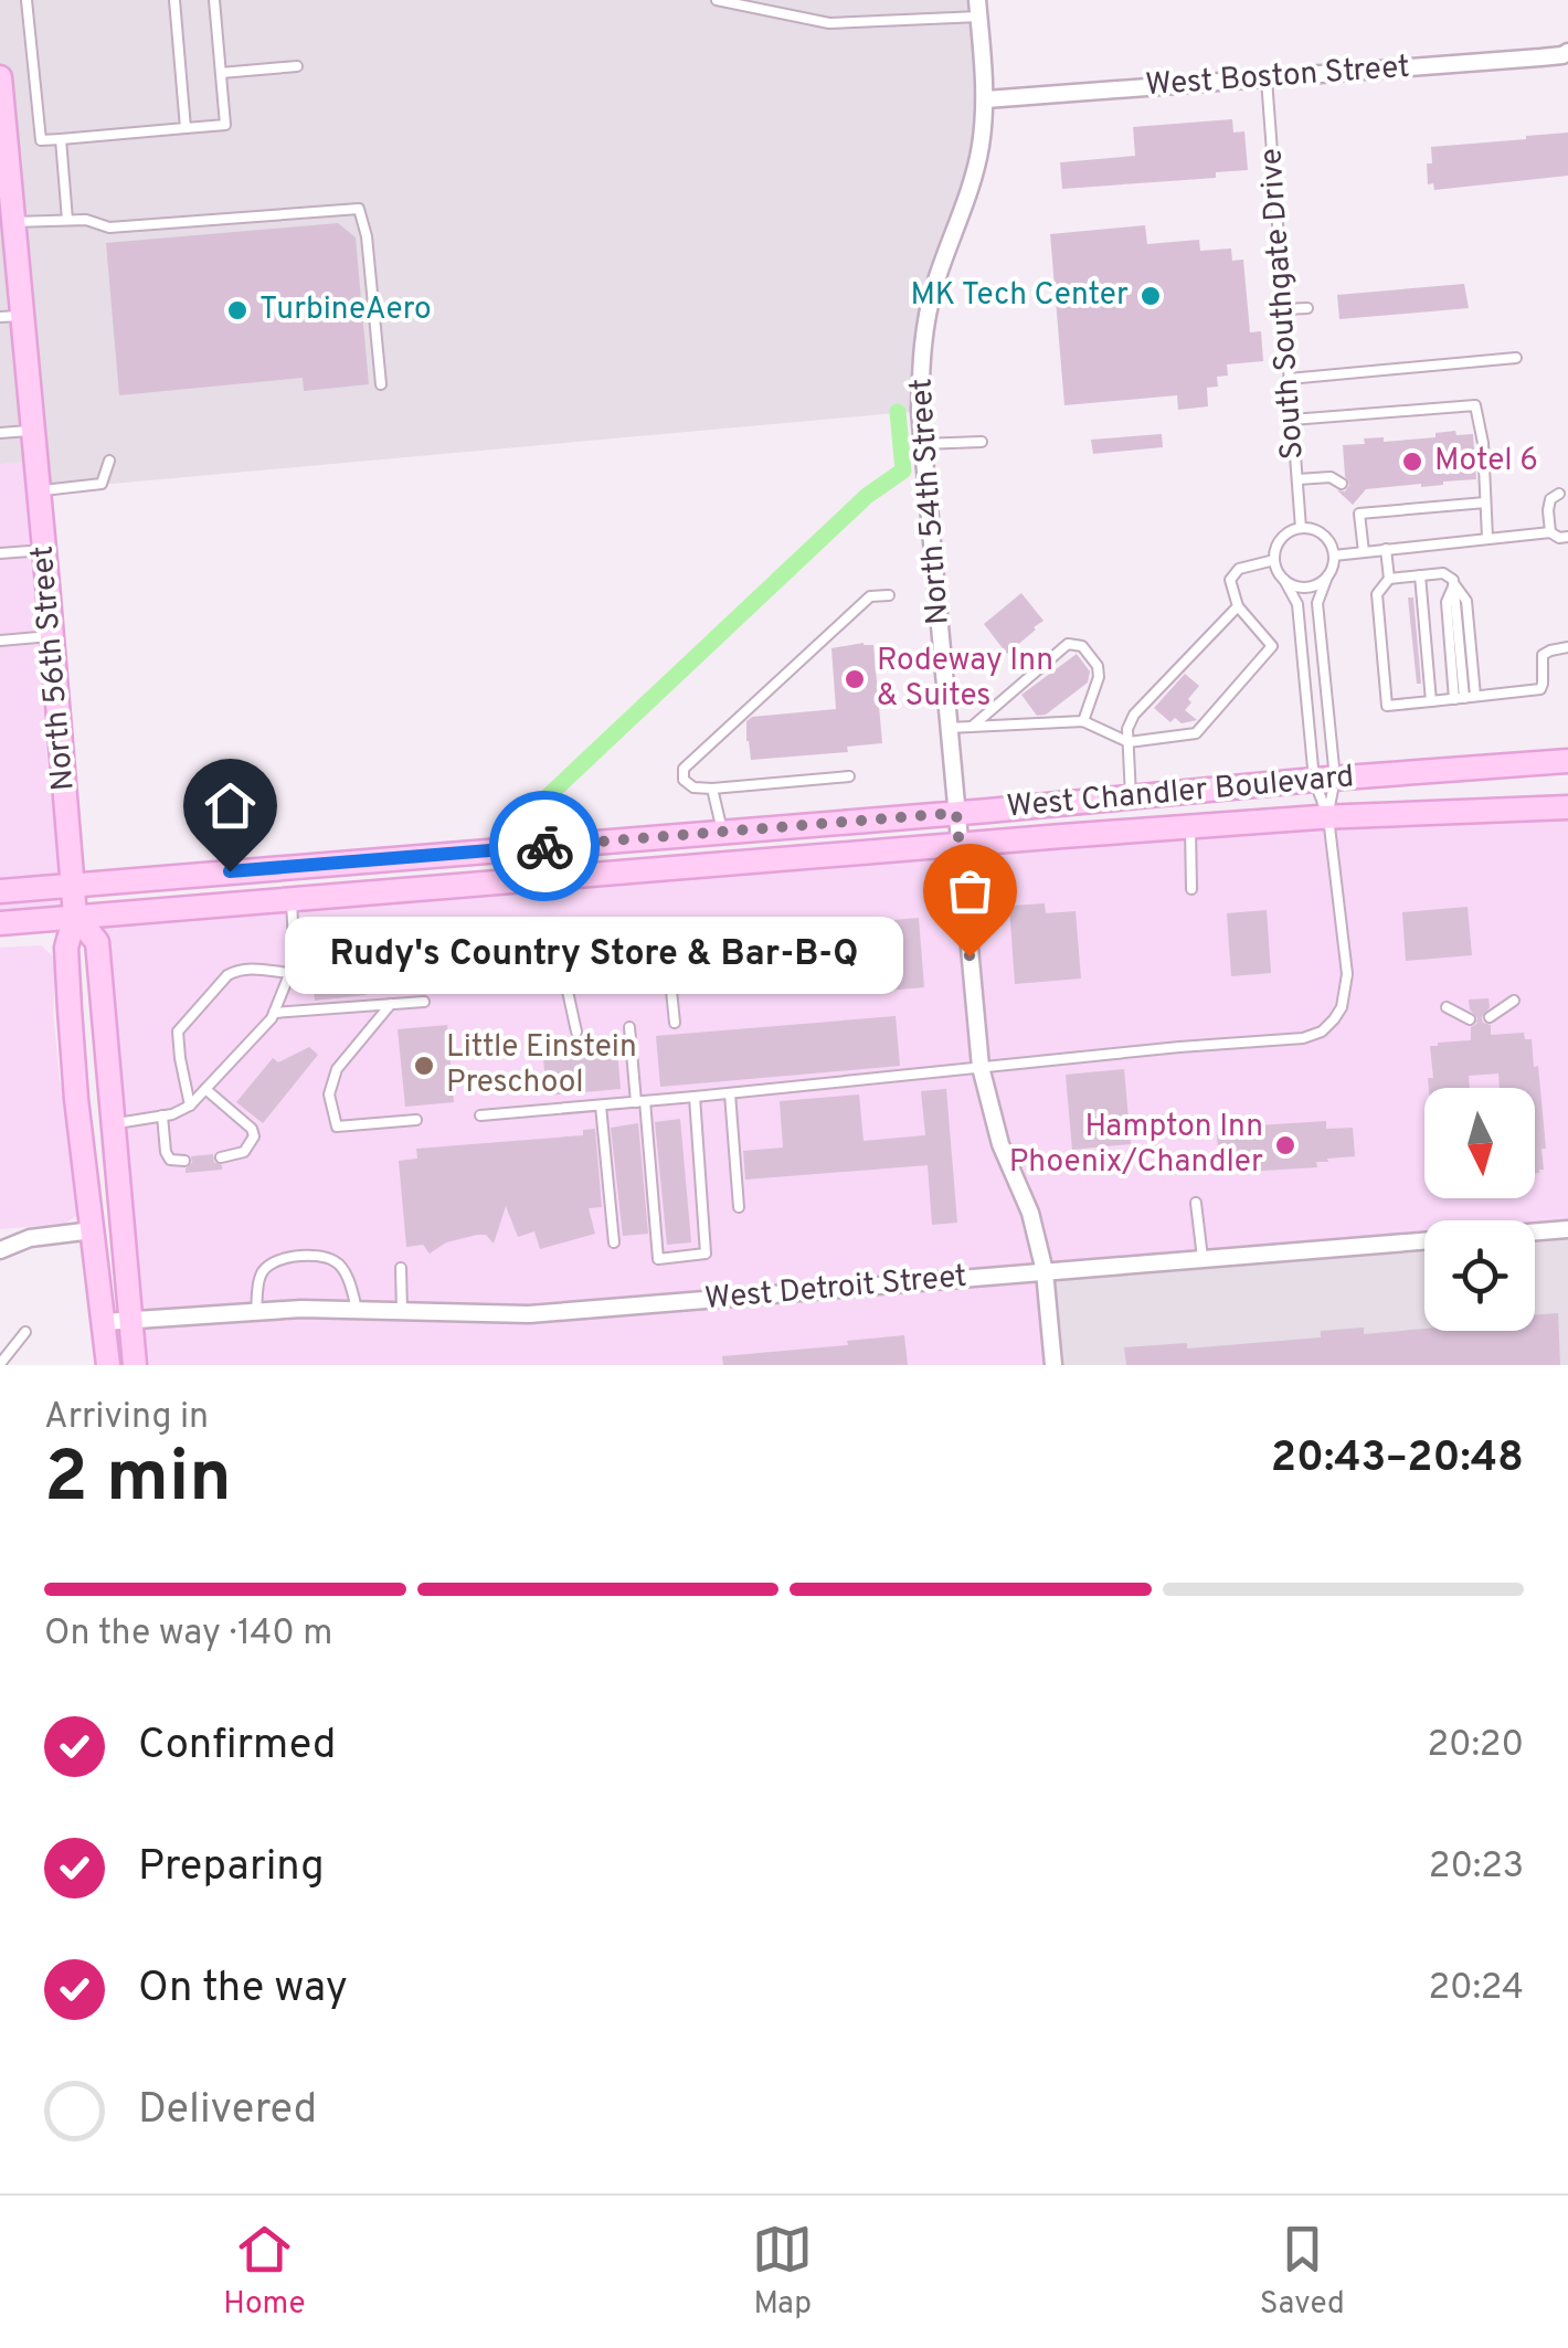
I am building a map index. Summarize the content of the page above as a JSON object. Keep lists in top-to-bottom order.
{
  "streets": {
    "main road": ["North 56th Street", "West Chandler Boulevard"],
    "street": ["West Boston Street", "North 54th Street", "West Detroit Street"],
    "lane": ["South Southgate Drive"]
  },
  "crossings": [
    ["West Boston Street", "South Southgate Drive"],
    ["West Boston Street", "North 54th Street"],
    ["North 54th Street", "West Chandler Boulevard"],
    ["North 54th Street", "West Detroit Street"],
    ["North 56th Street", "West Chandler Boulevard"],
    ["North 56th Street", "West Detroit Street"]
  ],
  "places": [
    "MK Tech Center",
    "TurbineAero",
    "Motel 6",
    "Rodeway Inn & Suites",
    "Rudy's Country Store & Bar-B-Q",
    "Little Einstein Preschool",
    "Hampton Inn Phoenix/Chandler"
  ],
  "north": "bottom",
  "page": {
    "bubble": "Rudy's Country Store & Bar-B-Q",
    "heading": ["2 min", "Arriving in", "20:43–20:48"],
    "bar": "On the way · 140 m",
    "list": [
      ["Confirmed", "20:20"],
      ["Preparing", "20:23"],
      ["On the way", "20:24"],
      "Delivered"
    ],
    "tabs": ["Home", "Map", "Saved"]
  }
}
